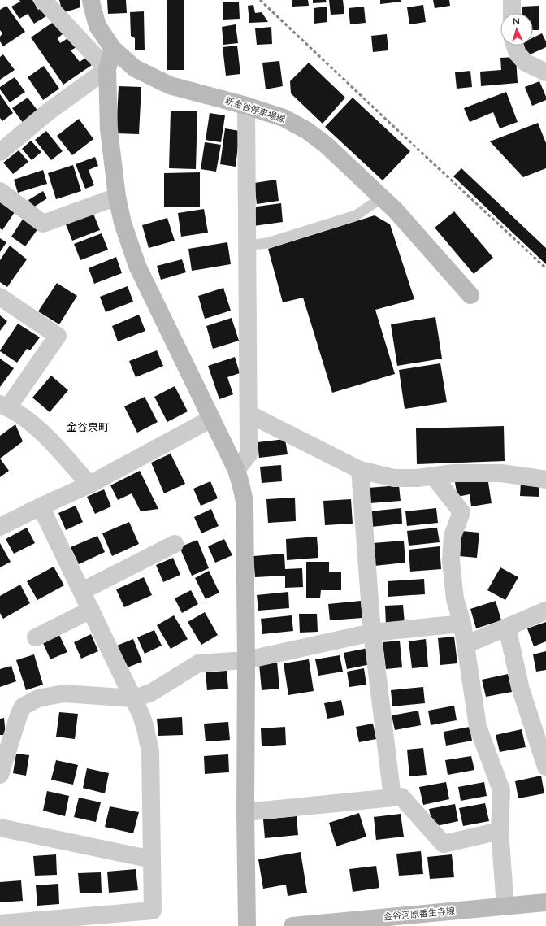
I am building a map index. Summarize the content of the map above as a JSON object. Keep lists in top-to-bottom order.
{
  "streets": {
    "street": ["新金谷停車場線", "金谷河原番生寺線"]
  },
  "districts": ["金谷泉町"],
  "north": "top"
}
